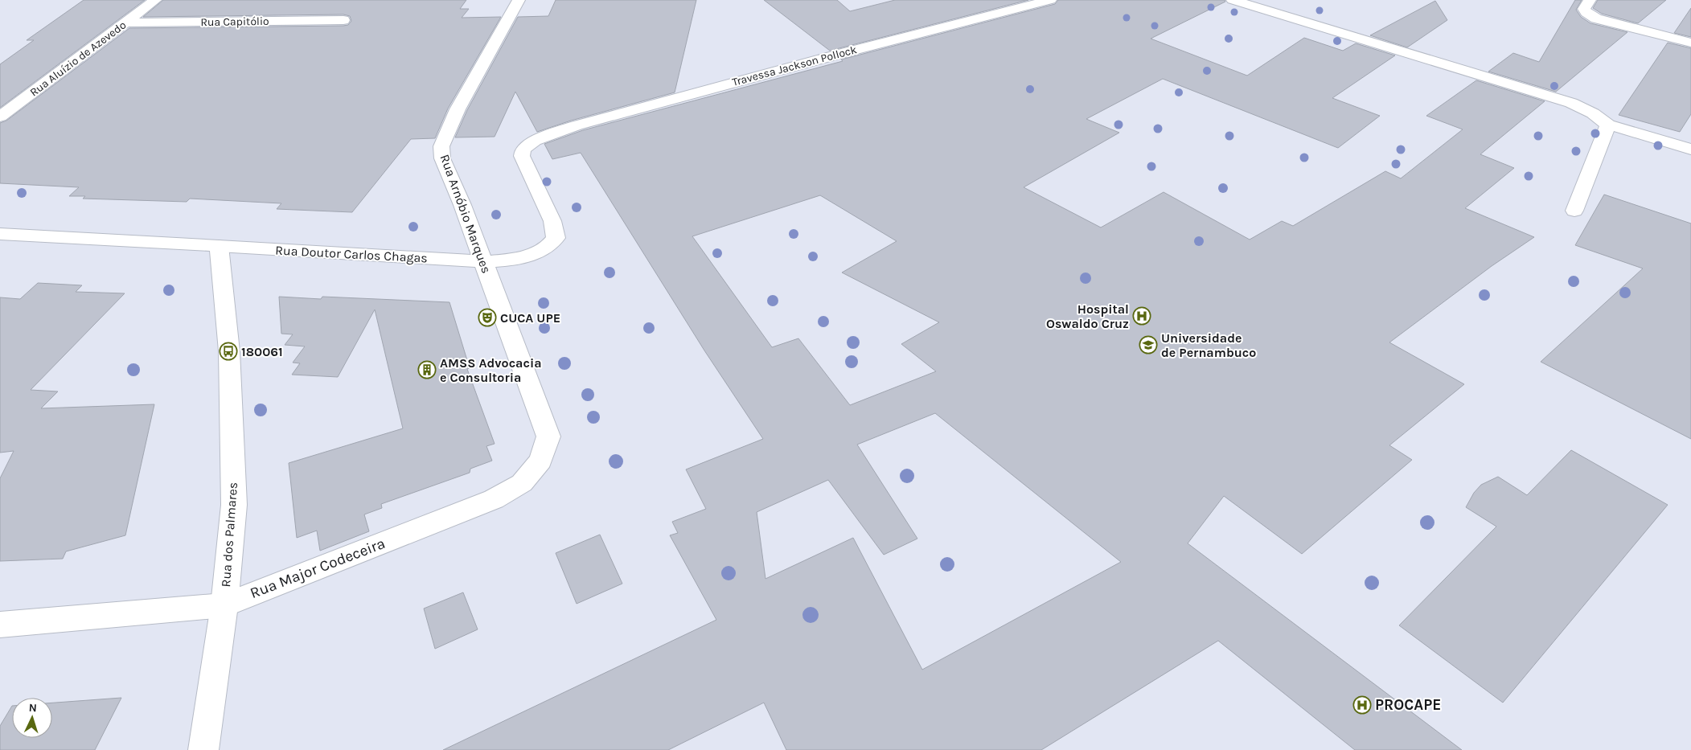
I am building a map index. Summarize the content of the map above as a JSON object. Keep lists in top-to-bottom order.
{
  "streets": {
    "street": [
      "Rua Capitólio",
      "Rua Aluízio de Azevedo",
      "Travessa Jackson Pollock",
      "Rua Arnóbio Marques",
      "Rua Doutor Carlos Chagas",
      "Rua dos Palmares",
      "Rua Major Codeceira"
    ]
  },
  "crossings": [
    ["Rua Capitólio", "Rua Aluízio de Azevedo"],
    ["Travessa Jackson Pollock", "Rua Arnóbio Marques"],
    ["Travessa Jackson Pollock", "Rua Doutor Carlos Chagas"],
    ["Rua Arnóbio Marques", "Rua Doutor Carlos Chagas"],
    ["Rua Arnóbio Marques", "Rua Major Codeceira"],
    ["Rua Doutor Carlos Chagas", "Rua dos Palmares"],
    ["Rua dos Palmares", "Rua Major Codeceira"]
  ],
  "places": {
    "hospital": ["Hospital Oswaldo Cruz", "PROCAPE"],
    "theatre": ["CUCA UPE"],
    "school or university": ["Universidade de Pernambuco"],
    "bus stop": ["180061"],
    "building": ["AMSS Advocacia e Consultoria"]
  },
  "north": "top"
}
